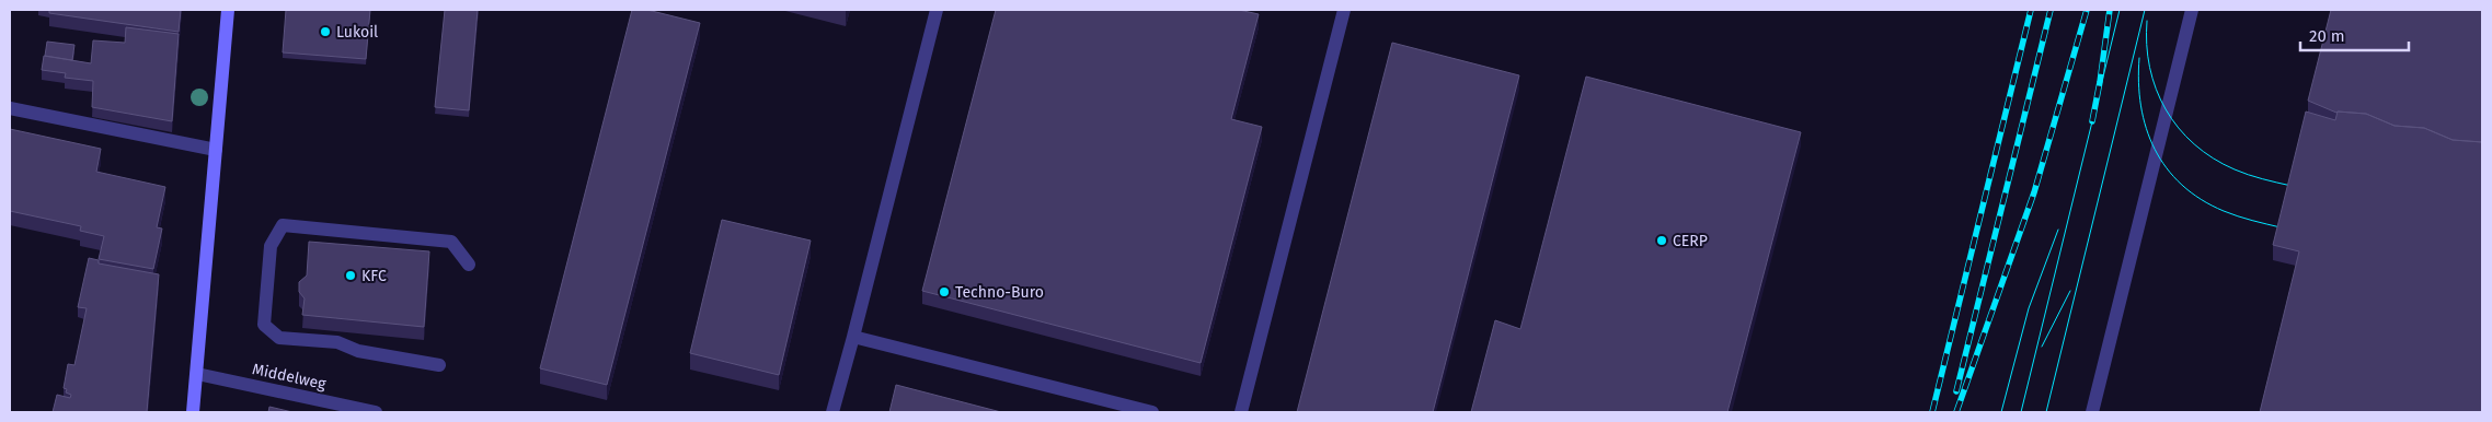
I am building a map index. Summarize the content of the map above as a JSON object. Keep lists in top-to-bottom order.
{
  "streets": {
    "street": ["Middelweg"]
  },
  "places": [
    "Lukoil",
    "CERP",
    "KFC",
    "Techno-Buro"
  ],
  "scale_bar": "20 m"
}
